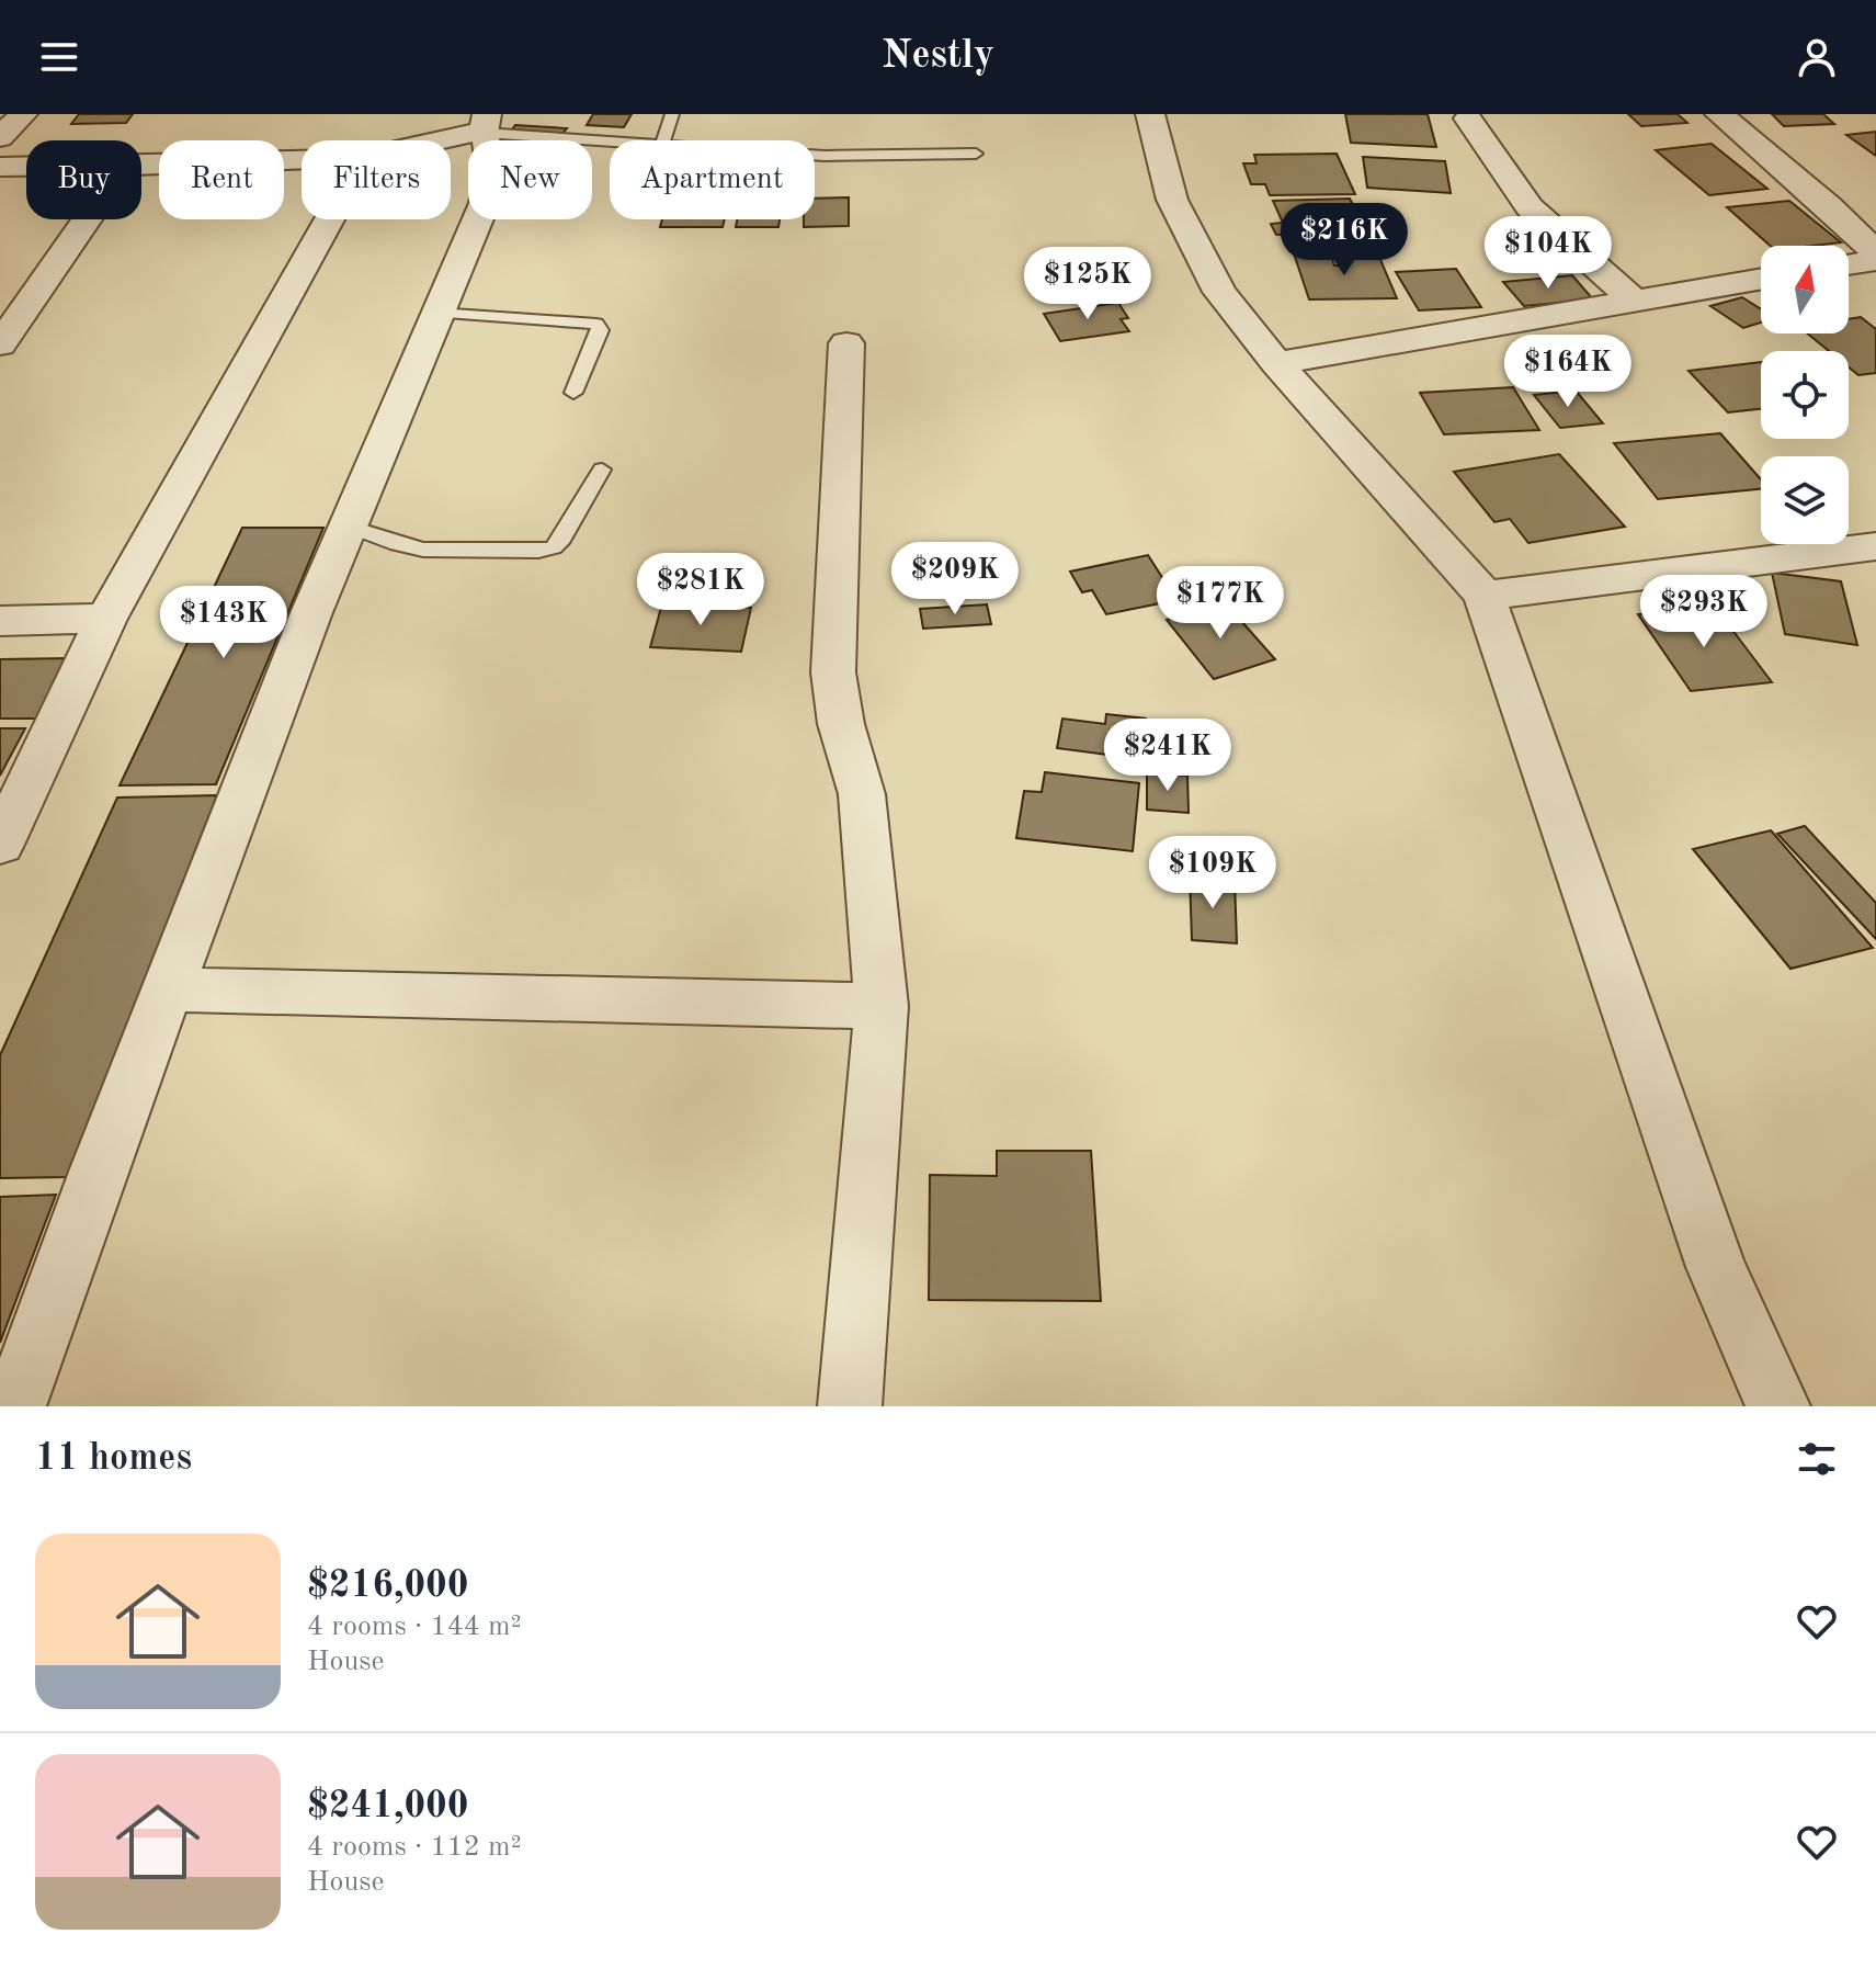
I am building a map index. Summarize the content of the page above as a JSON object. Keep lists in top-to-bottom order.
{
  "north": "top",
  "page": {
    "header": "Nestly",
    "chip": [
      "Buy",
      "Rent",
      "Filters",
      "New",
      "Apartment"
    ],
    "price": [
      "$216K",
      "$104K",
      "$125K",
      "$164K",
      "$209K",
      "$281K",
      "$177K",
      "$293K",
      "$143K",
      "$241K",
      "$109K"
    ],
    "heading": "11 homes",
    "list": [
      {
        "name": "$216,000",
        "note": "4 rooms · 144 m² · House"
      },
      {
        "name": "$241,000",
        "note": "4 rooms · 112 m² · House"
      }
    ]
  }
}
